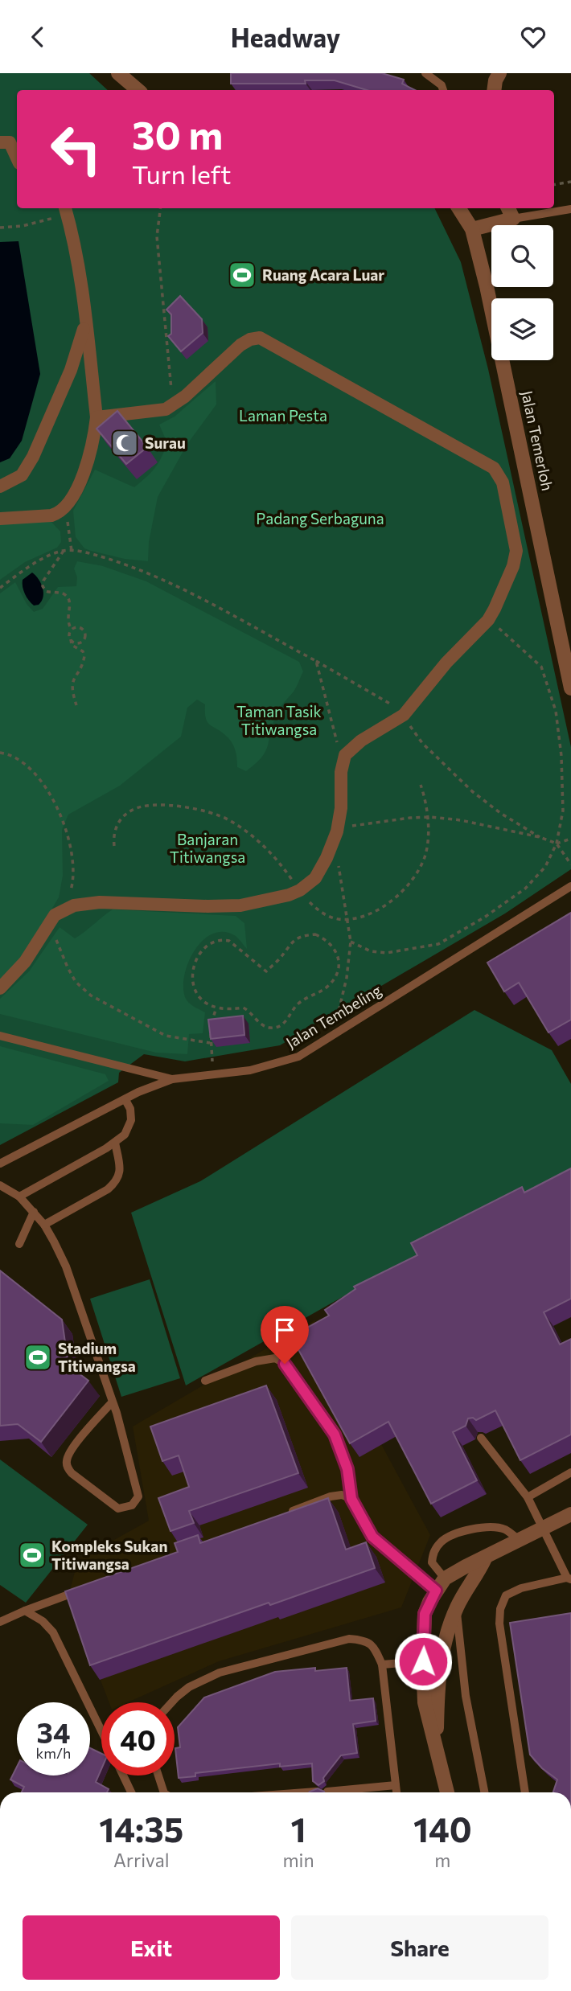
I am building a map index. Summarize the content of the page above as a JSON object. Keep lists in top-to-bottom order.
{
  "streets": {
    "street": ["Jalan Temerloh"],
    "lane": ["Jalan Tembeling"]
  },
  "parks": [
    "Laman Pesta",
    "Padang Serbaguna",
    "Taman Tasik Titiwangsa",
    "Banjaran Titiwangsa"
  ],
  "places": {
    "sports": ["Ruang Acara Luar", "Stadium Titiwangsa", "Kompleks Sukan Titiwangsa"],
    "mosque": ["Surau"]
  },
  "page": {
    "header": "Headway",
    "turn": ["30 m", "Turn left"],
    "speed": "34 km/h",
    "limit": "40",
    "eta": [
      "14:35",
      "Arrival",
      "1",
      "min",
      "140",
      "m"
    ],
    "buttons": ["Exit", "Share"]
  }
}
